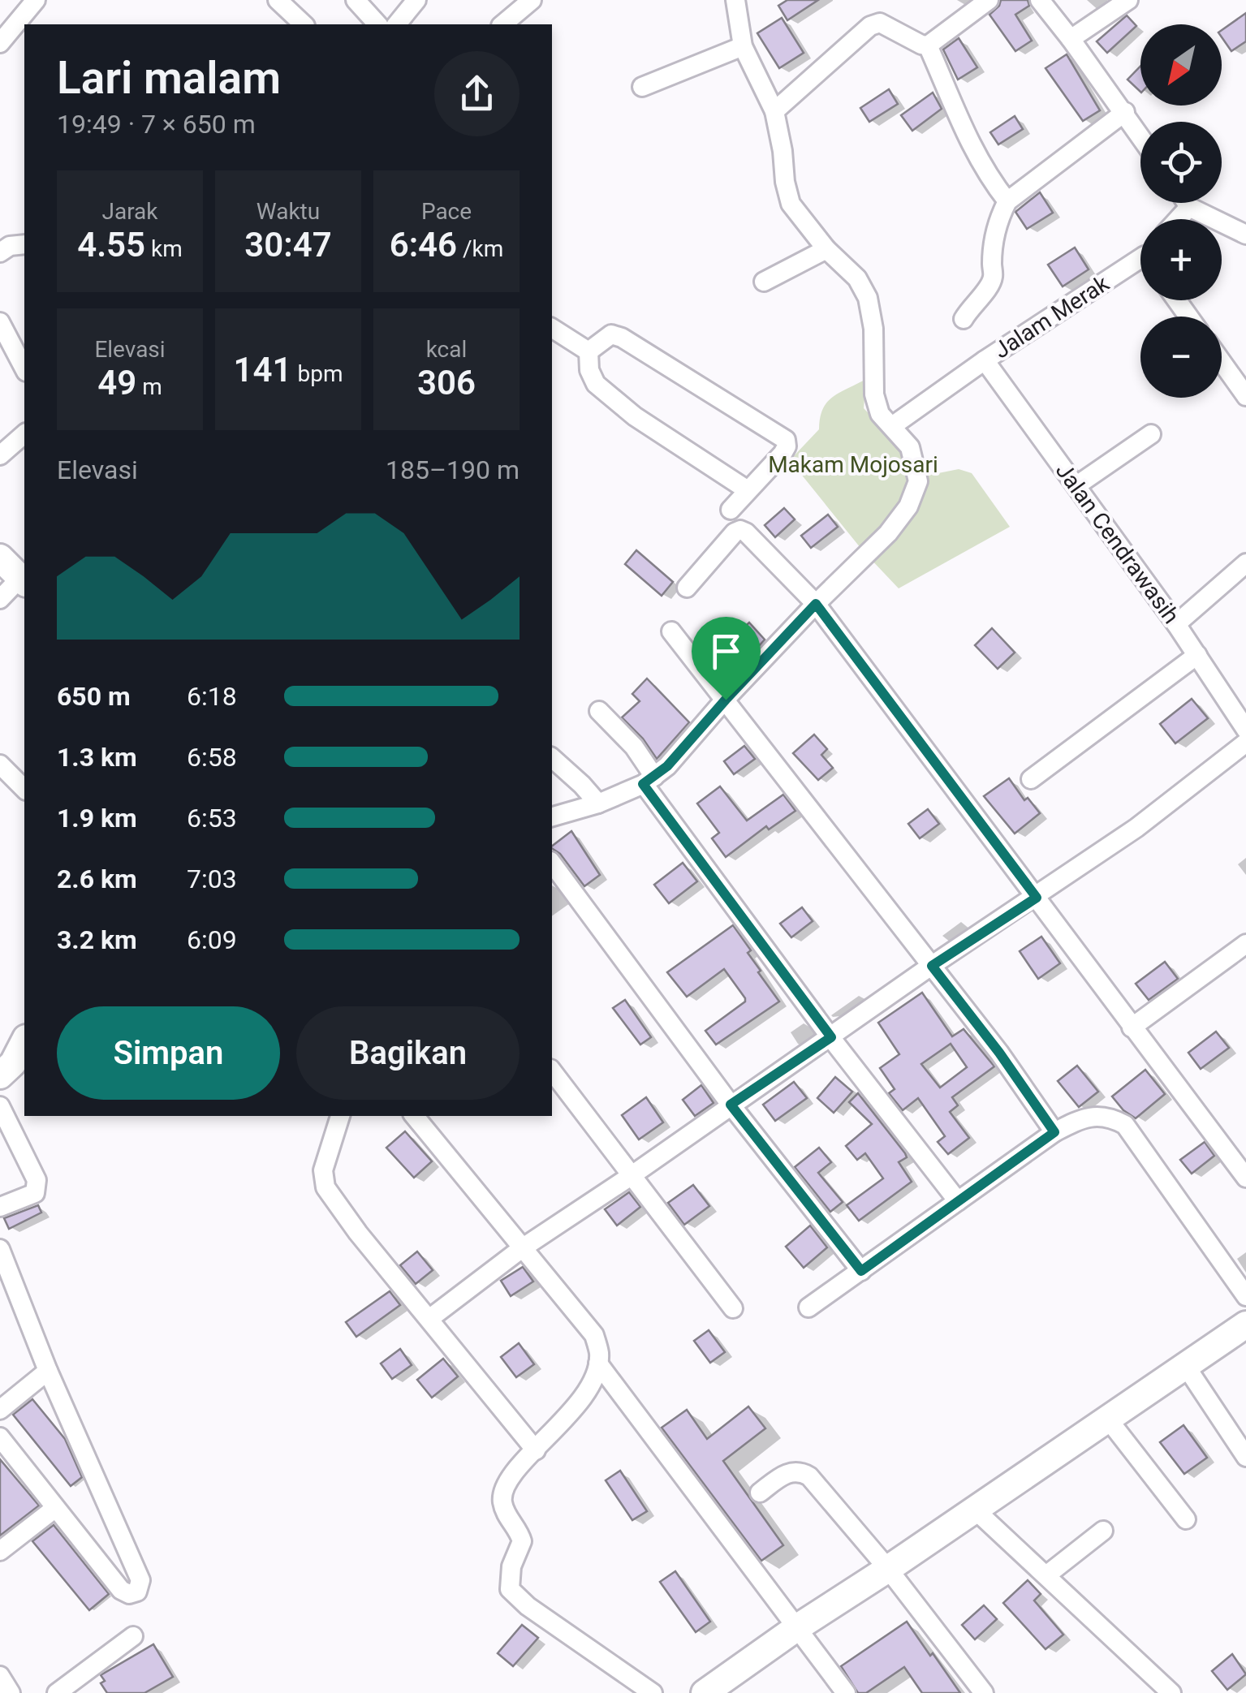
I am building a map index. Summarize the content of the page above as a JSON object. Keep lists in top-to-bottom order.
{
  "streets": {
    "street": ["Jalam Merak", "Jalan Cendrawasih"]
  },
  "crossings": [
    ["Jalam Merak", "Jalan Cendrawasih"]
  ],
  "parks": ["Makam Mojosari"],
  "north": "bottom left",
  "page": {
    "map_buttons": ["+", "−"],
    "heading": ["Lari malam", "19:49 · 7 × 650 m"],
    "stats": [
      ["Jarak", "4.55 km"],
      ["Waktu", "30:47"],
      ["Pace", "6:46 /km"],
      ["Elevasi", "49 m"],
      ["141 bpm"],
      ["kcal", "306"]
    ],
    "chart": ["Elevasi", "185–190 m"],
    "list": [
      {
        "name": "650 m",
        "note": "6:18"
      },
      {
        "name": "1.3 km",
        "note": "6:58"
      },
      {
        "name": "1.9 km",
        "note": "6:53"
      },
      {
        "name": "2.6 km",
        "note": "7:03"
      },
      {
        "name": "3.2 km",
        "note": "6:09"
      }
    ],
    "buttons": ["Simpan", "Bagikan"]
  }
}
